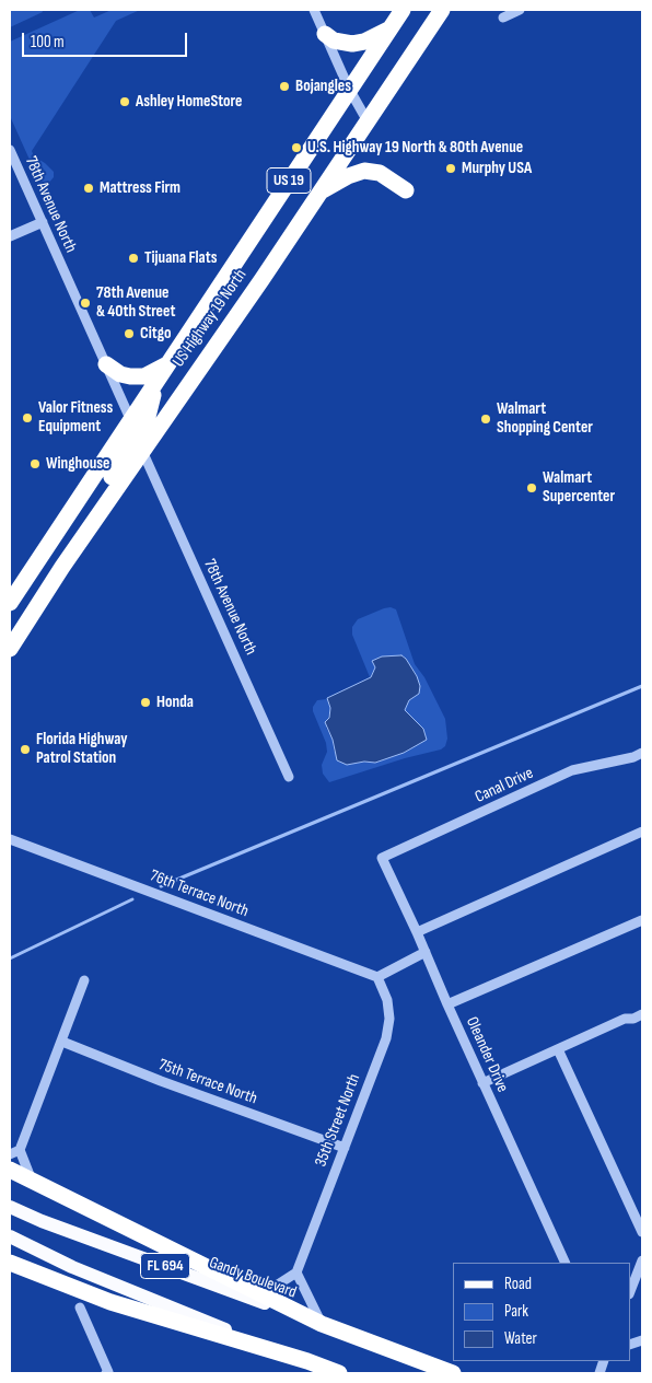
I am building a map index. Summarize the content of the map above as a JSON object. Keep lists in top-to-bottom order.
{
  "streets": {
    "highway": [
      "US 19",
      "US Highway 19 North",
      "FL 694",
      "Gandy Boulevard"
    ],
    "street": [
      "78th Avenue North",
      "Canal Drive",
      "76th Terrace North",
      "Oleander Drive",
      "75th Terrace North",
      "35th Street North"
    ]
  },
  "crossings": [
    ["78th Avenue North", "US Highway 19 North"],
    ["Canal Drive", "Oleander Drive"],
    ["76th Terrace North", "35th Street North"],
    ["75th Terrace North", "35th Street North"]
  ],
  "places": [
    "Bojangles",
    "Ashley HomeStore",
    "U.S. Highway 19 North & 80th Avenue",
    "Murphy USA",
    "Mattress Firm",
    "Tijuana Flats",
    "78th Avenue & 40th Street",
    "Citgo",
    "Valor Fitness Equipment",
    "Walmart Shopping Center",
    "Winghouse",
    "Walmart Supercenter",
    "Honda",
    "Florida Highway Patrol Station"
  ],
  "legend": ["Road", "Park", "Water"],
  "scale_bar": "100 m"
}
